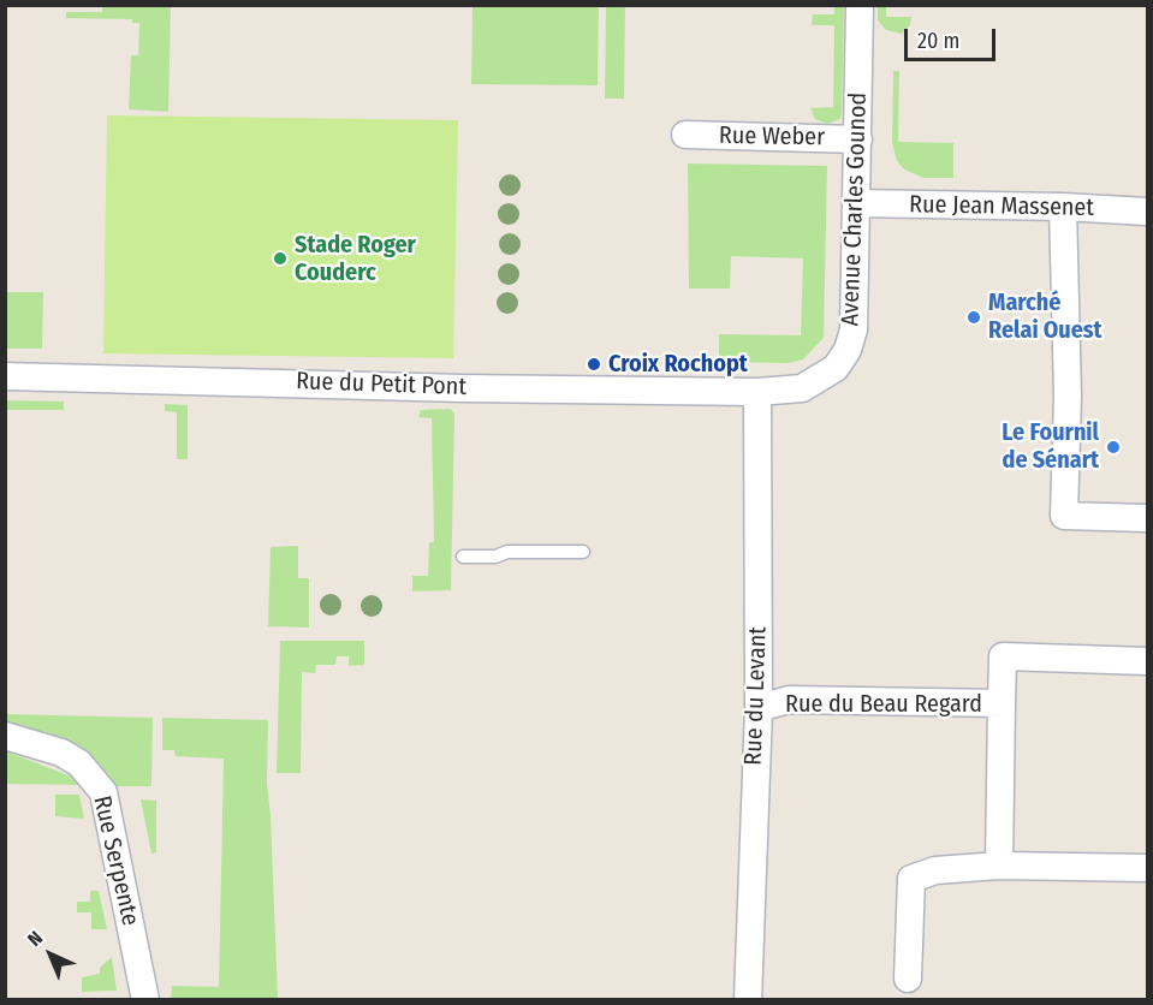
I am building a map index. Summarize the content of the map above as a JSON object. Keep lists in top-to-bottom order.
{
  "streets": {
    "street": [
      "Rue Weber",
      "Rue Jean Massenet",
      "Avenue Charles Gounod",
      "Rue du Petit Pont",
      "Rue du Levant",
      "Rue du Beau Regard",
      "Rue Serpente"
    ]
  },
  "crossings": [
    ["Rue Weber", "Avenue Charles Gounod"],
    ["Rue Jean Massenet", "Avenue Charles Gounod"],
    ["Avenue Charles Gounod", "Rue du Petit Pont"],
    ["Avenue Charles Gounod", "Rue du Levant"],
    ["Rue du Petit Pont", "Rue du Levant"],
    ["Rue du Levant", "Rue du Beau Regard"]
  ],
  "places": [
    "Stade Roger Couderc",
    "Marché Relai Ouest",
    "Croix Rochopt",
    "Le Fournil de Sénart"
  ],
  "scale_bar": "20 m",
  "north": "top left"
}
